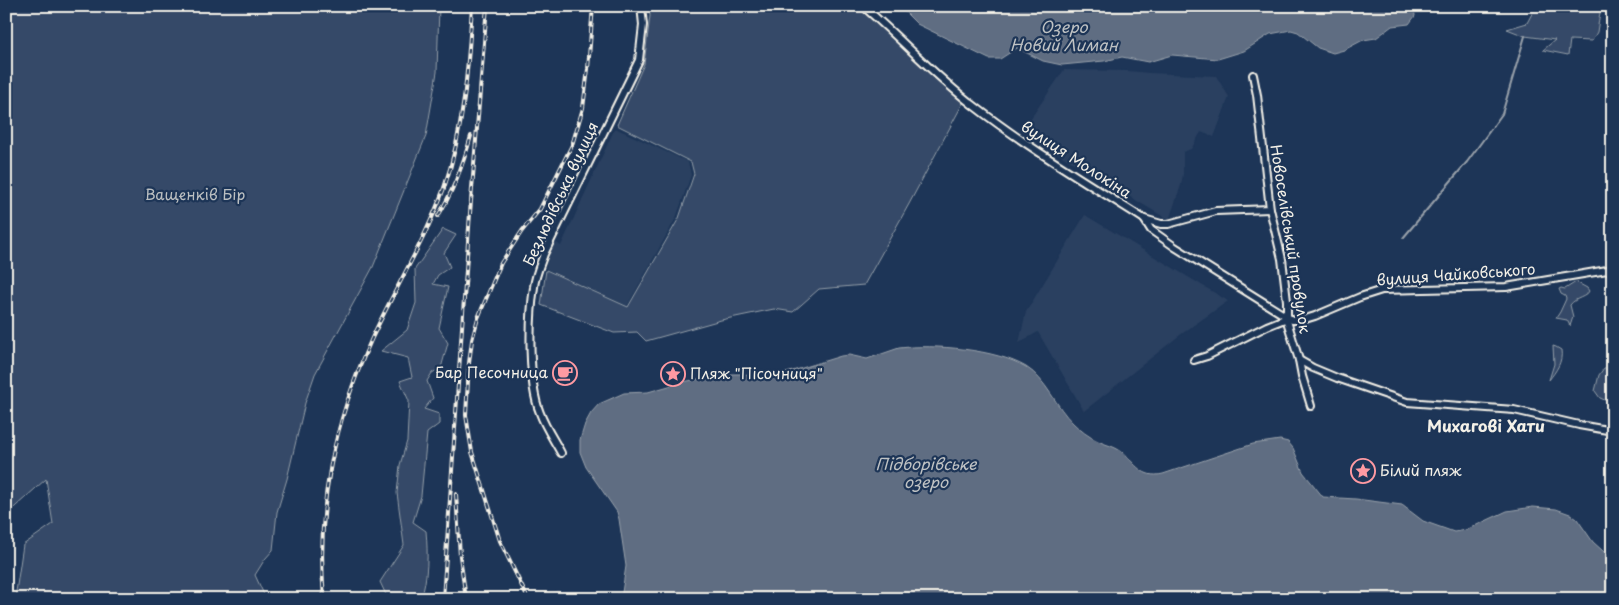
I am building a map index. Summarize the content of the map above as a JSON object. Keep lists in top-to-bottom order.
{
  "streets": {
    "street": [
      "вулиця Молокіна",
      "Безлюдівська вулиця",
      "Новоселівський провулок",
      "вулиця Чайковського"
    ]
  },
  "crossings": [
    ["вулиця Молокіна", "Новоселівський провулок"],
    ["вулиця Молокіна", "вулиця Чайковського"],
    ["Новоселівський провулок", "вулиця Чайковського"]
  ],
  "districts": ["Михагові Хати"],
  "water": ["Озеро Новий Лиман", "Підборівське озеро"],
  "parks": ["Ващенків Бір"],
  "places": {
    "cafe": ["Бар Песочница"],
    "place": ["Пляж \"Пісочниця\"", "Білий пляж"]
  }
}
